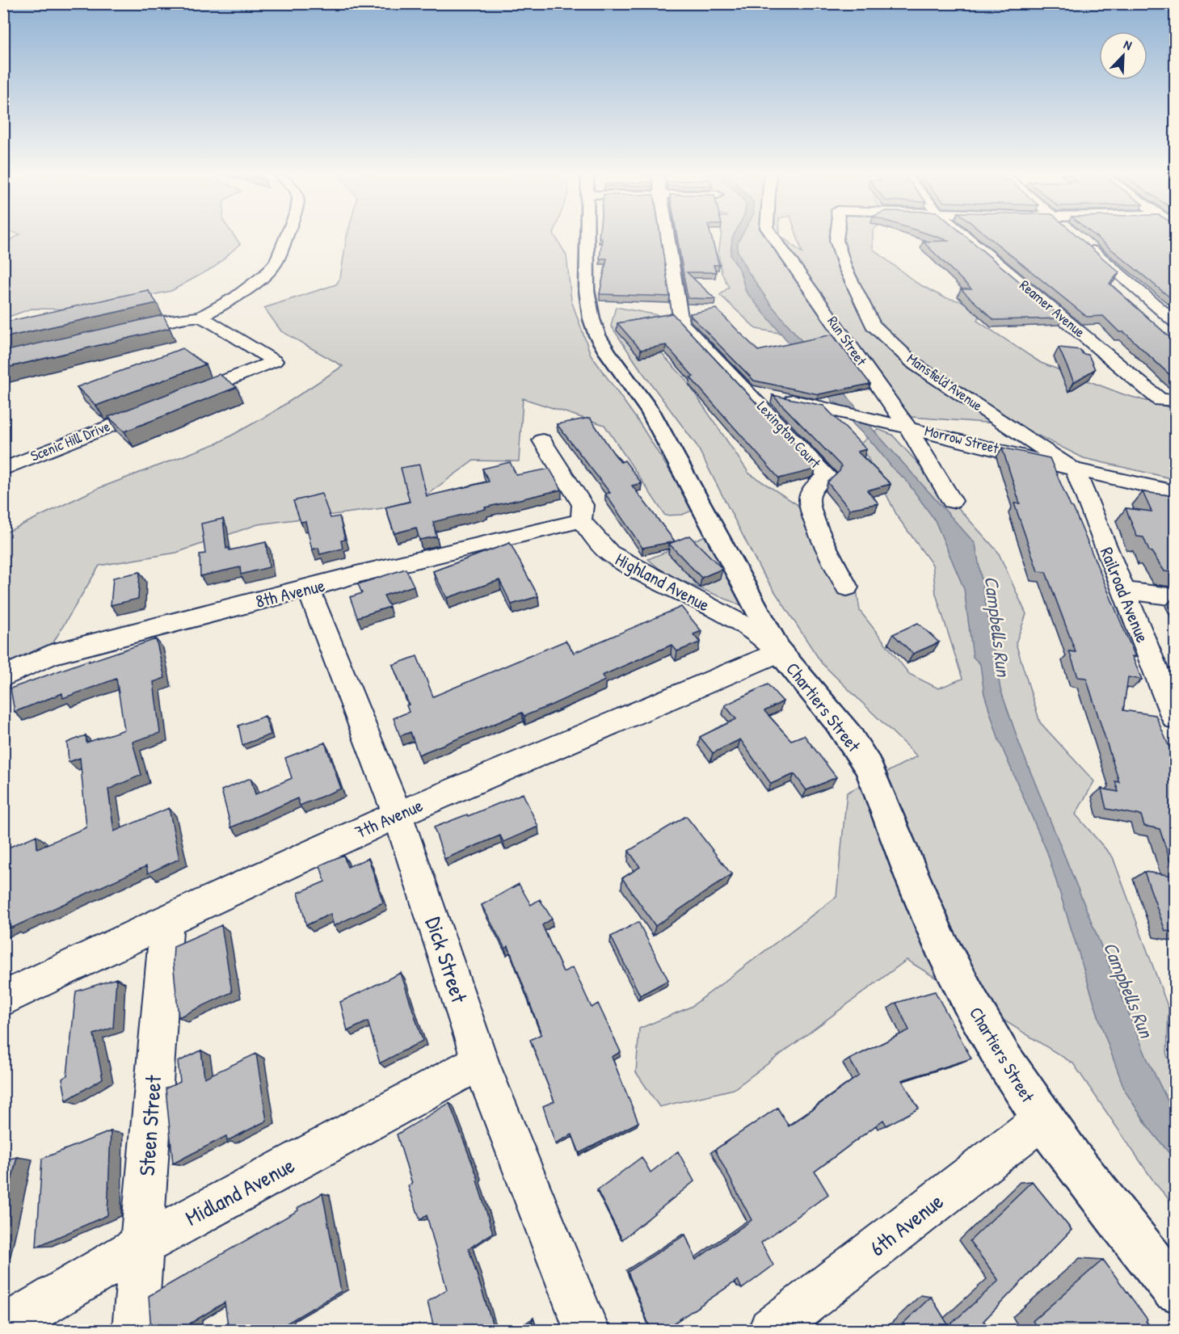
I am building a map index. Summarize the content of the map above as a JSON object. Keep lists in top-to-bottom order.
{
  "streets": {
    "main road": ["Chartiers Street"],
    "street": [
      "Reamer Avenue",
      "Run Street",
      "Mansfield Avenue",
      "Lexington Court",
      "Morrow Street",
      "Scenic Hill Drive",
      "Highland Avenue",
      "8th Avenue",
      "Railroad Avenue",
      "7th Avenue",
      "Dick Street",
      "Steen Street",
      "Midland Avenue",
      "6th Avenue"
    ]
  },
  "crossings": [
    ["Run Street", "Morrow Street"],
    ["Mansfield Avenue", "Morrow Street"],
    ["Mansfield Avenue", "Railroad Avenue"],
    ["Lexington Court", "Morrow Street"],
    ["Morrow Street", "Railroad Avenue"],
    ["Highland Avenue", "8th Avenue"],
    ["Highland Avenue", "Chartiers Street"],
    ["Highland Avenue", "7th Avenue"],
    ["8th Avenue", "Dick Street"],
    ["Chartiers Street", "7th Avenue"],
    ["Chartiers Street", "6th Avenue"],
    ["7th Avenue", "Dick Street"],
    ["7th Avenue", "Steen Street"],
    ["Dick Street", "Midland Avenue"],
    ["Steen Street", "Midland Avenue"]
  ],
  "water": ["Campbells Run"],
  "north": "top right"
}
